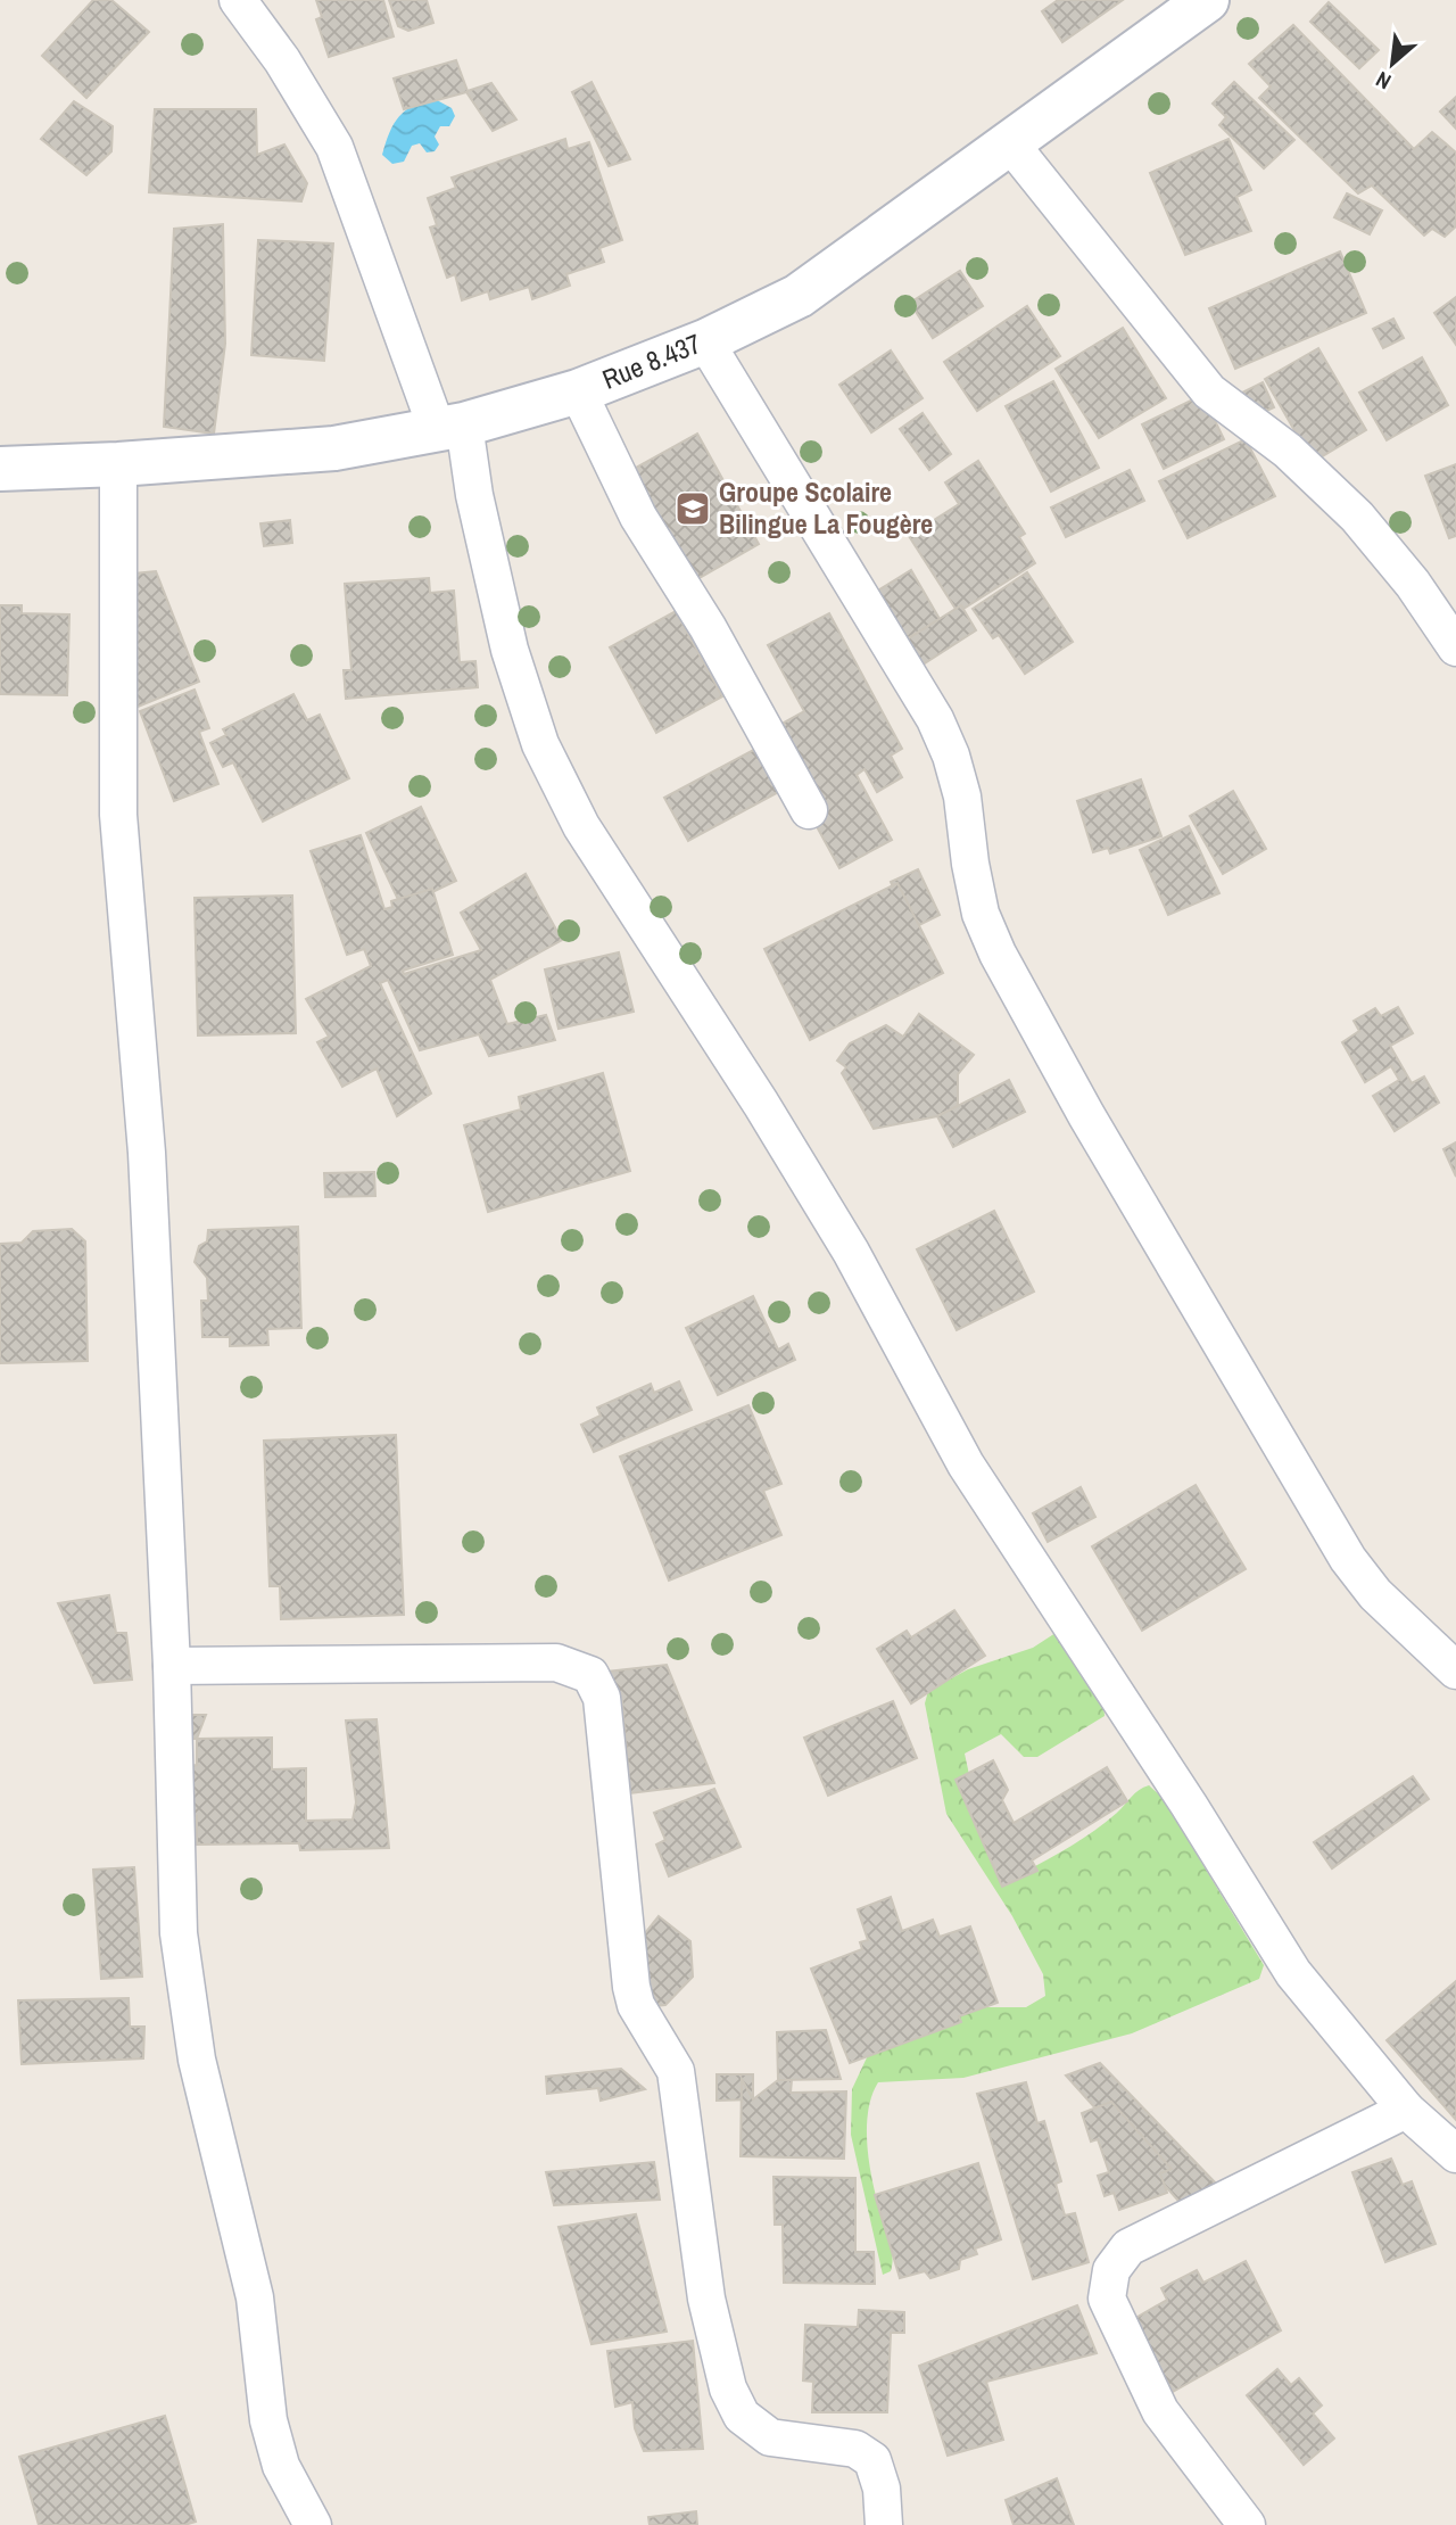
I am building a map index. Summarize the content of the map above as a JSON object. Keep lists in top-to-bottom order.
{
  "streets": {
    "main road": ["Rue 8.437"]
  },
  "places": {
    "school or university": ["Groupe Scolaire Bilingue La Fougère"]
  },
  "north": "bottom left"
}
